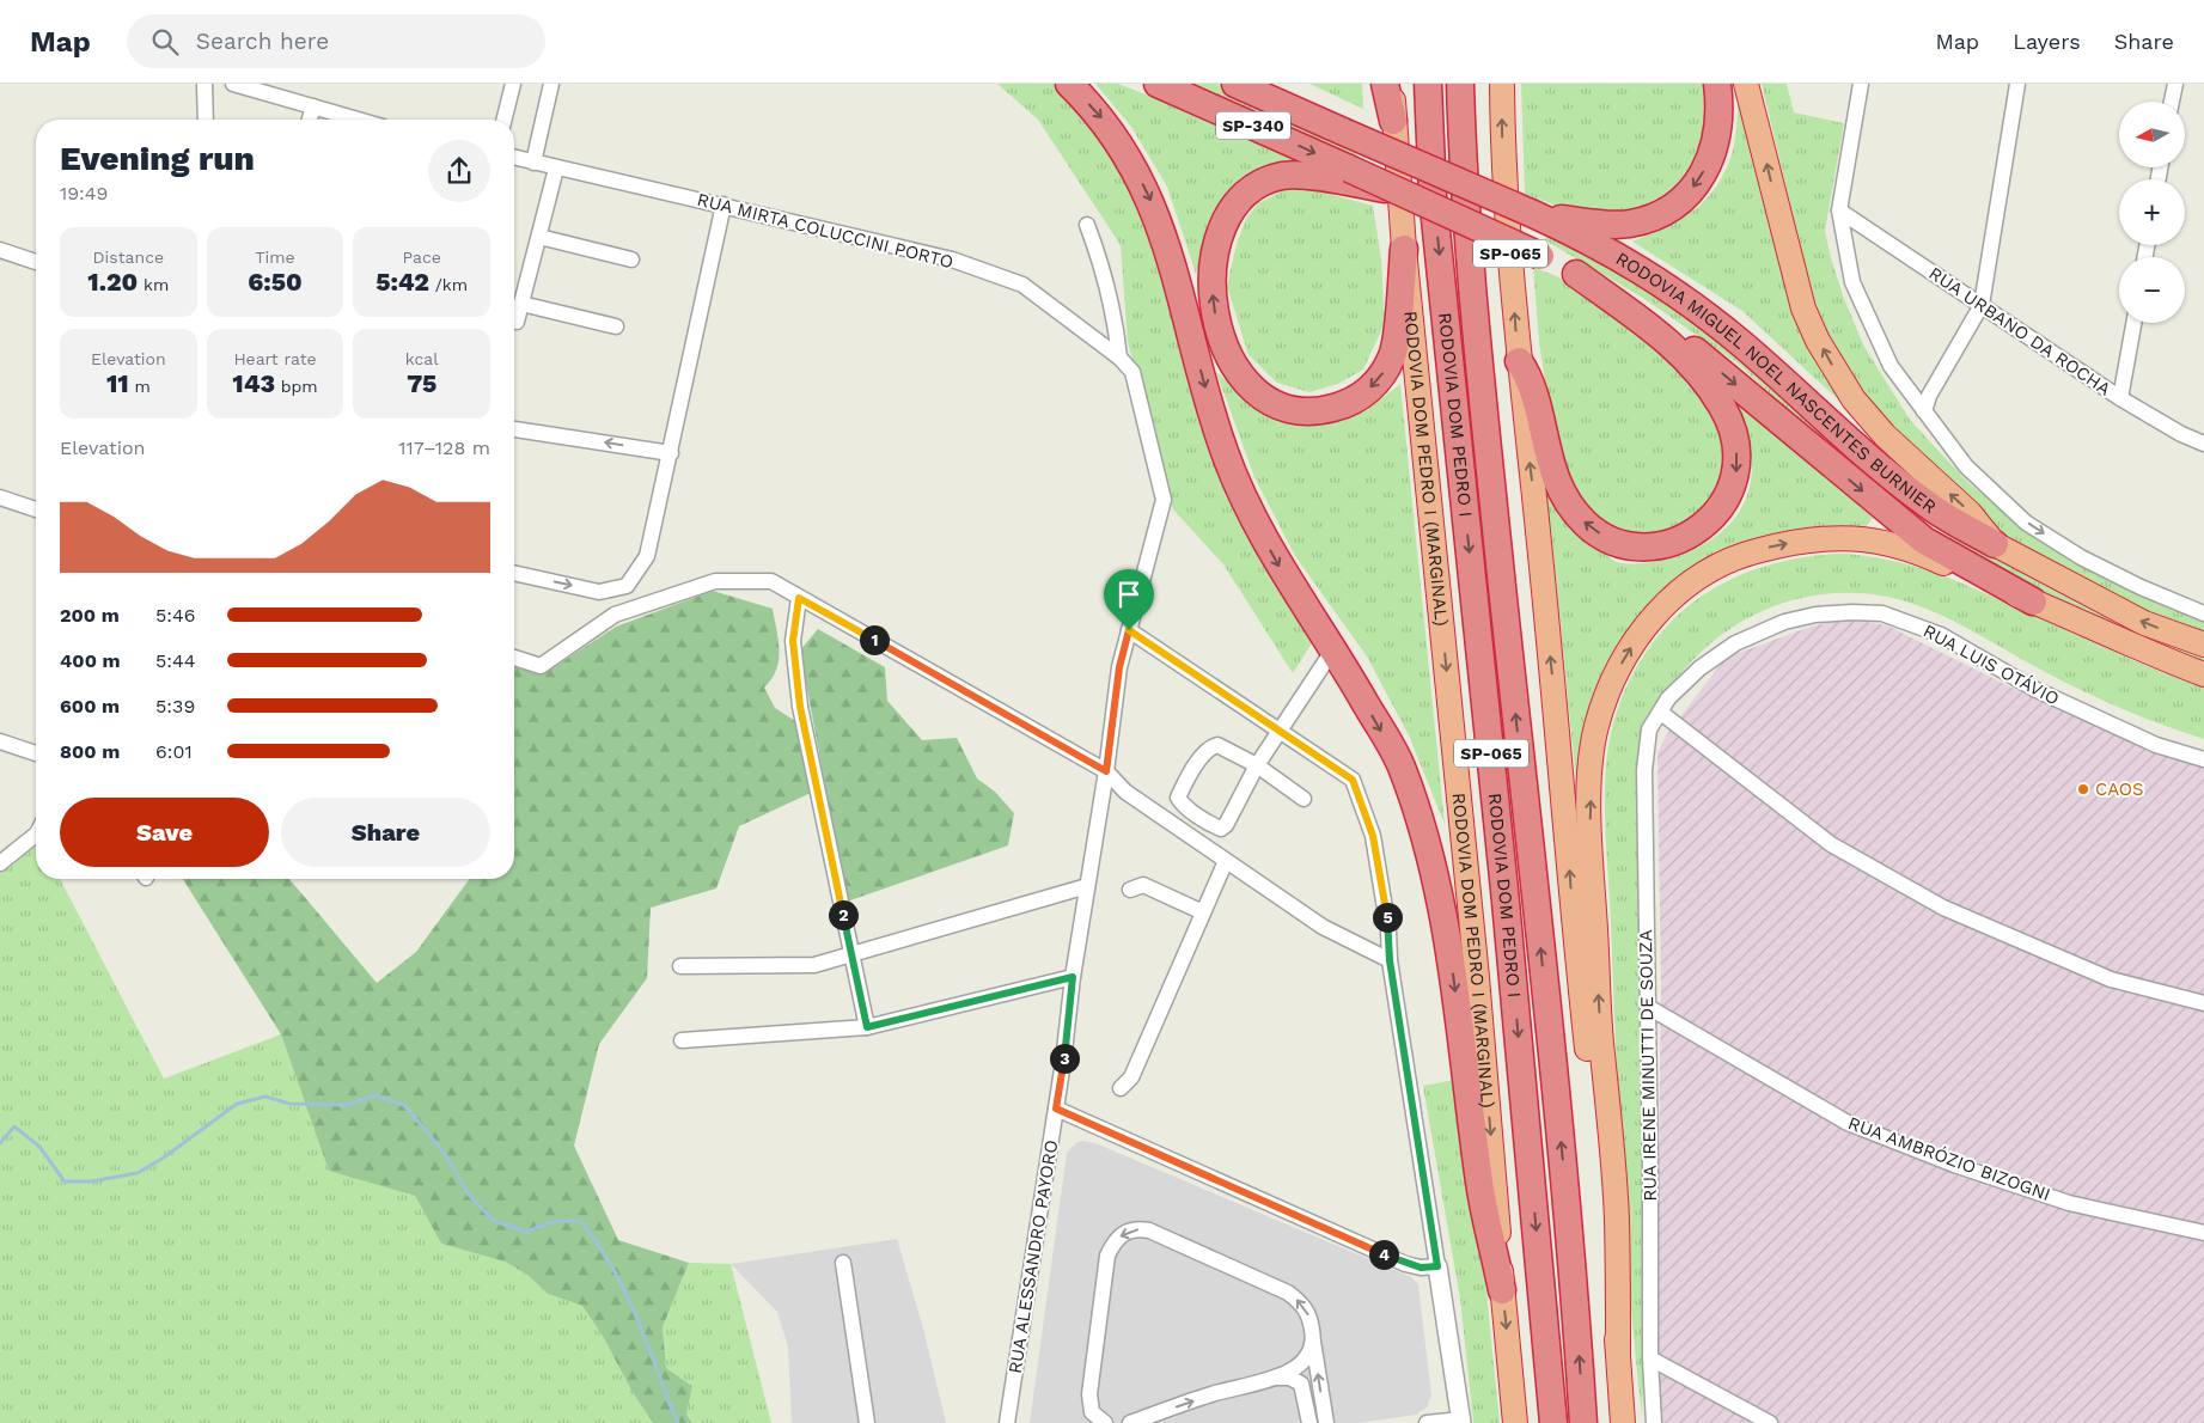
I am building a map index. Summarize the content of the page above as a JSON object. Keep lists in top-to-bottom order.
{
  "streets": {
    "highway": [
      "SP-340",
      "SP-065",
      "RODOVIA MIGUEL NOEL NASCENTES BURNIER",
      "RODOVIA DOM PEDRO I",
      "RODOVIA DOM PEDRO I (MARGINAL)"
    ],
    "street": [
      "RUA MIRTA COLUCCINI PORTO",
      "RUA URBANO DA ROCHA",
      "RUA LUIS OTÁVIO",
      "RUA IRENE MINUTTI DE SOUZA",
      "RUA AMBRÓZIO BIZOGNI",
      "RUA ALESSANDRO PAYORO"
    ]
  },
  "crossings": [
    ["SP-340", "RODOVIA MIGUEL NOEL NASCENTES BURNIER"],
    ["RUA MIRTA COLUCCINI PORTO", "RUA ALESSANDRO PAYORO"],
    ["SP-065", "RODOVIA MIGUEL NOEL NASCENTES BURNIER"],
    ["RUA LUIS OTÁVIO", "RUA IRENE MINUTTI DE SOUZA"],
    ["RUA IRENE MINUTTI DE SOUZA", "RUA AMBRÓZIO BIZOGNI"]
  ],
  "places": ["CAOS"],
  "north": "left",
  "page": {
    "header": "Map",
    "search": "Search here",
    "nav": ["Map", "Layers", "Share"],
    "map_buttons": ["+", "−"],
    "heading": ["Evening run", "19:49"],
    "stats": [
      ["Distance", "1.20 km"],
      ["Time", "6:50"],
      ["Pace", "5:42 /km"],
      ["Elevation", "11 m"],
      ["Heart rate", "143 bpm"],
      ["kcal", "75"]
    ],
    "chart": ["Elevation", "117–128 m"],
    "list": [
      {
        "name": "200 m",
        "note": "5:46"
      },
      {
        "name": "400 m",
        "note": "5:44"
      },
      {
        "name": "600 m",
        "note": "5:39"
      },
      {
        "name": "800 m",
        "note": "6:01"
      }
    ],
    "pins": [
      "1",
      "2",
      "5",
      "3",
      "4"
    ],
    "buttons": ["Save", "Share"]
  }
}
